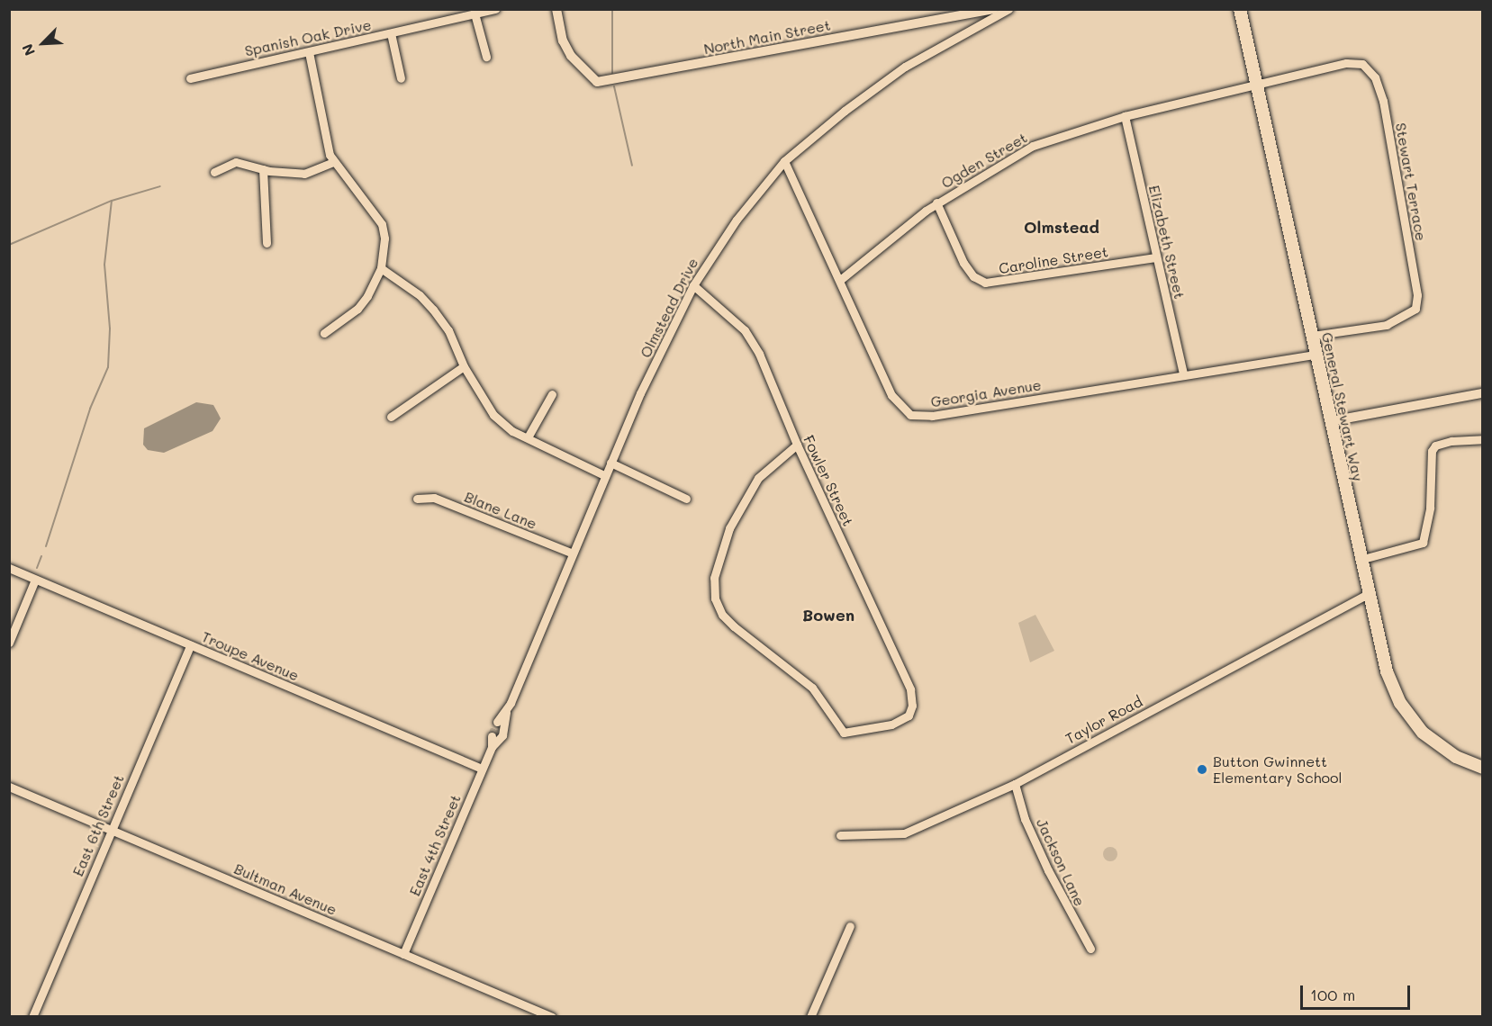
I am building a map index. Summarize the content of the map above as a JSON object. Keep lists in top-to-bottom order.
{
  "streets": {
    "main road": ["General Stewart Way"],
    "street": [
      "North Main Street",
      "Spanish Oak Drive",
      "Ogden Street",
      "Stewart Terrace",
      "Elizabeth Street",
      "Caroline Street",
      "Olmstead Drive",
      "Georgia Avenue",
      "Fowler Street",
      "Blane Lane",
      "Troupe Avenue",
      "Taylor Road",
      "East 6th Street",
      "East 4th Street",
      "Jackson Lane",
      "Bultman Avenue"
    ]
  },
  "crossings": [
    ["Ogden Street", "Stewart Terrace"],
    ["Ogden Street", "Elizabeth Street"],
    ["Ogden Street", "Caroline Street"],
    ["Ogden Street", "Georgia Avenue"],
    ["Ogden Street", "General Stewart Way"],
    ["Stewart Terrace", "General Stewart Way"],
    ["Elizabeth Street", "Caroline Street"],
    ["Elizabeth Street", "Georgia Avenue"],
    ["Olmstead Drive", "Georgia Avenue"],
    ["Olmstead Drive", "Fowler Street"],
    ["Olmstead Drive", "Blane Lane"],
    ["Olmstead Drive", "East 4th Street"],
    ["Georgia Avenue", "General Stewart Way"],
    ["General Stewart Way", "Taylor Road"],
    ["Troupe Avenue", "East 6th Street"],
    ["Troupe Avenue", "East 4th Street"],
    ["Taylor Road", "Jackson Lane"],
    ["East 6th Street", "Bultman Avenue"],
    ["East 4th Street", "Bultman Avenue"]
  ],
  "districts": ["Olmstead", "Bowen"],
  "places": ["Button Gwinnett Elementary School"],
  "scale_bar": "100 m",
  "north": "bottom left"
}
